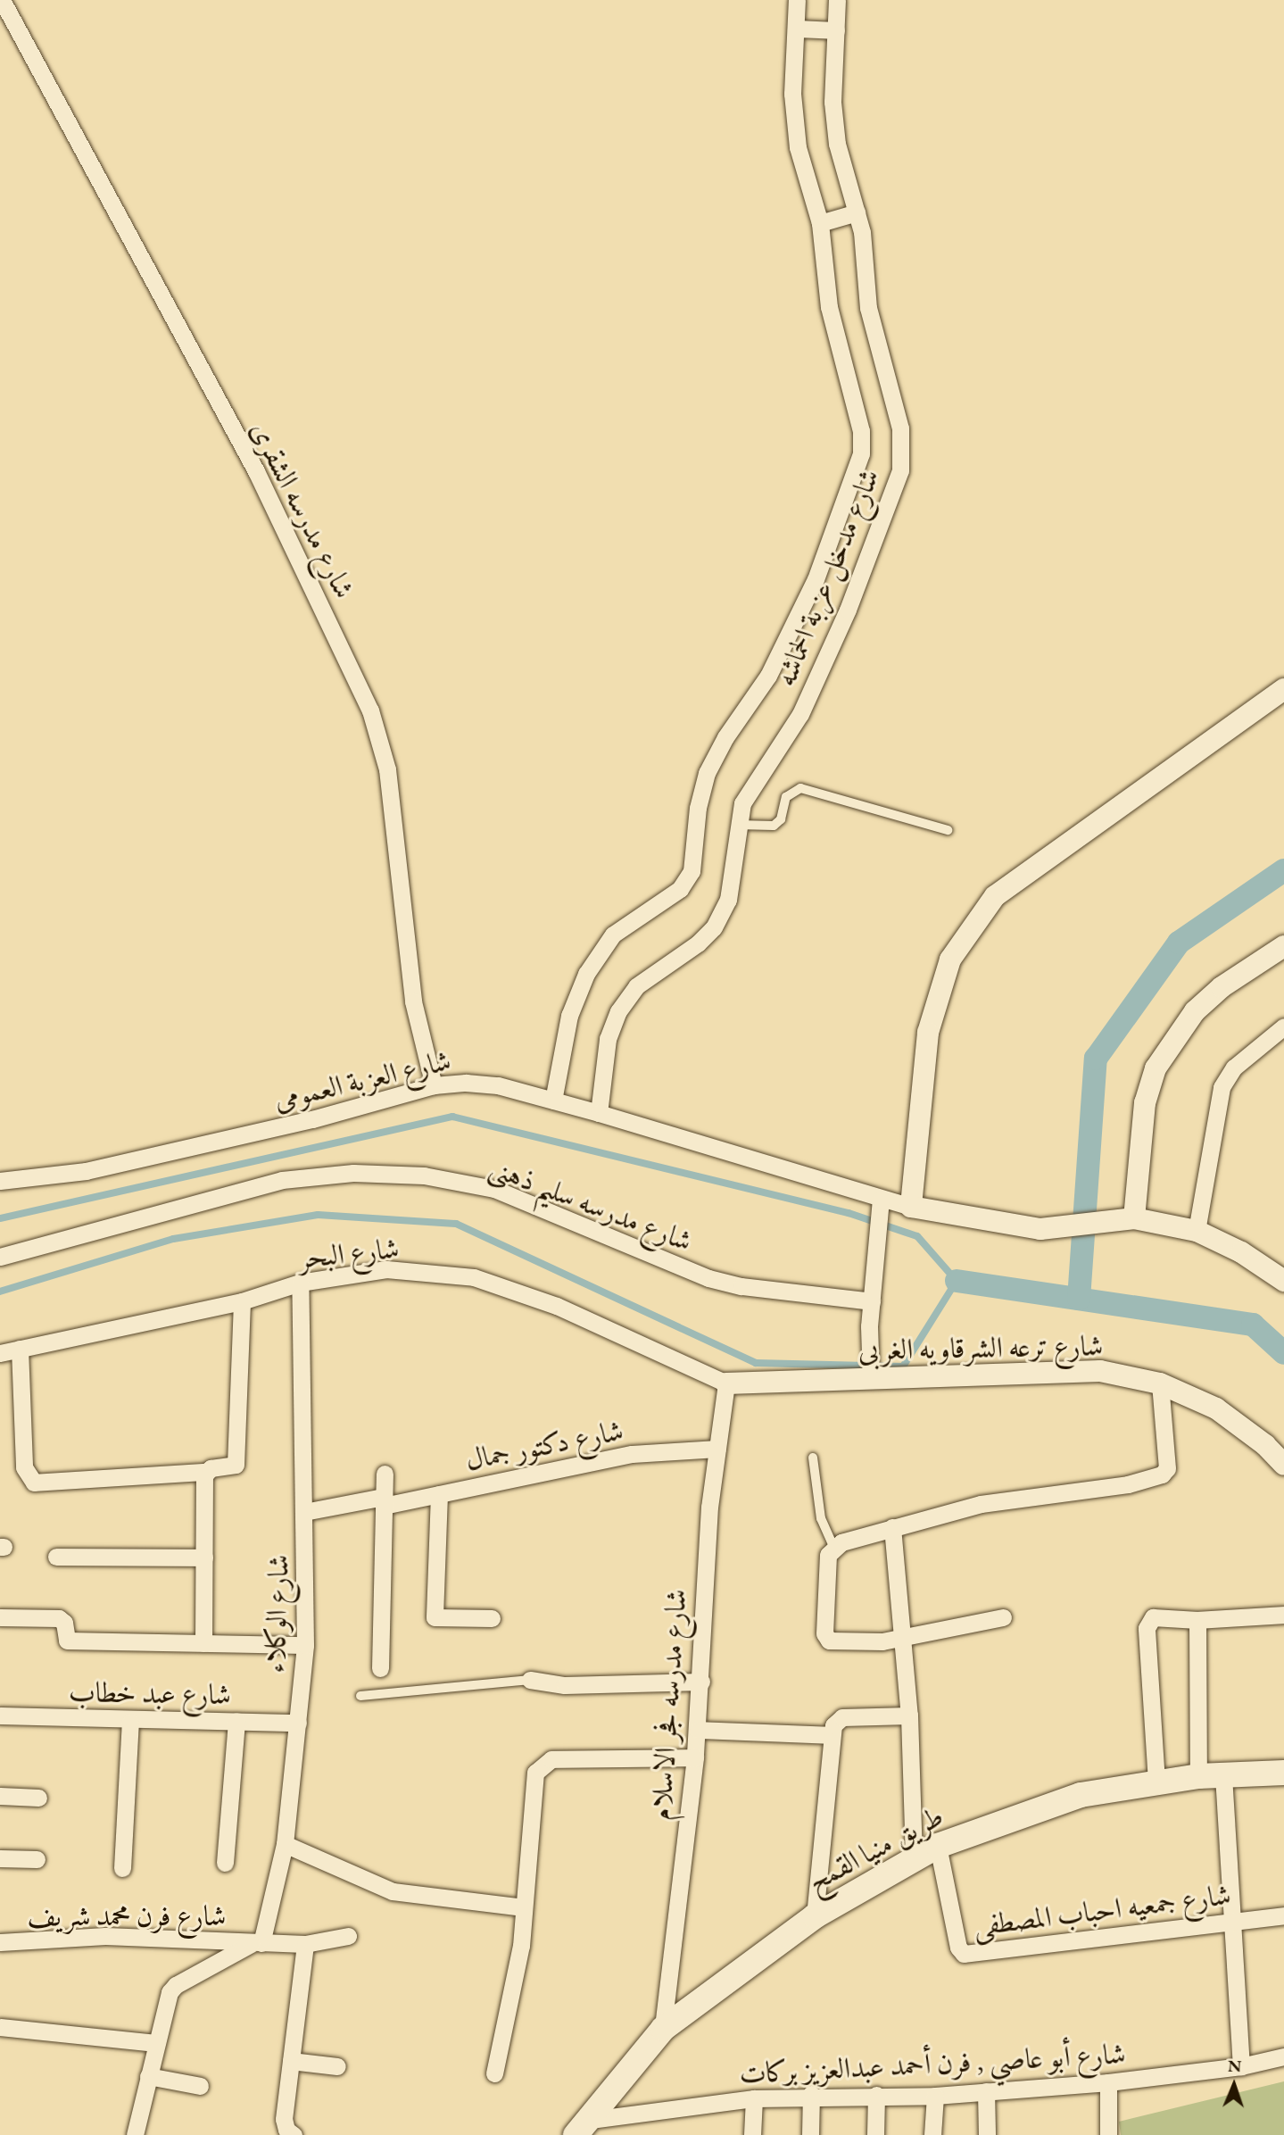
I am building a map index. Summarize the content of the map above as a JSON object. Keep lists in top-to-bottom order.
{
  "streets": {
    "main road": ["طريق منيا القمح"],
    "street": [
      "شارع مدرسه الشقرى",
      "شارع مدخل عزبة الحماشه",
      "شارع العزبة العمومى",
      "شارع مدرسه سليم ذهنى",
      "شارع البحر",
      "شارع ترعه الشرقاويه الغربى",
      "شارع دكتور جمال",
      "شارع الوكلاء",
      "شارع عبد خطاب",
      "شارع مدرسه فجر الاسلام",
      "شارع جمعيه احباب المصطفى",
      "شارع فرن محمد شريف",
      "شارع أبو عاصي , فرن أحمد عبدالعزيز بركات"
    ]
  },
  "crossings": [
    ["شارع مدرسه الشقرى", "شارع العزبة العمومى"],
    ["شارع مدخل عزبة الحماشه", "شارع العزبة العمومى"],
    ["شارع البحر", "شارع ترعه الشرقاويه الغربى"],
    ["شارع البحر", "شارع الوكلاء"],
    ["شارع البحر", "شارع مدرسه فجر الاسلام"],
    ["شارع ترعه الشرقاويه الغربى", "شارع مدرسه فجر الاسلام"],
    ["شارع دكتور جمال", "شارع الوكلاء"],
    ["شارع دكتور جمال", "شارع مدرسه فجر الاسلام"],
    ["شارع الوكلاء", "شارع عبد خطاب"],
    ["شارع الوكلاء", "شارع فرن محمد شريف"],
    ["شارع مدرسه فجر الاسلام", "طريق منيا القمح"],
    ["طريق منيا القمح", "شارع جمعيه احباب المصطفى"],
    ["طريق منيا القمح", "شارع أبو عاصي , فرن أحمد عبدالعزيز بركات"]
  ],
  "north": "top"
}
